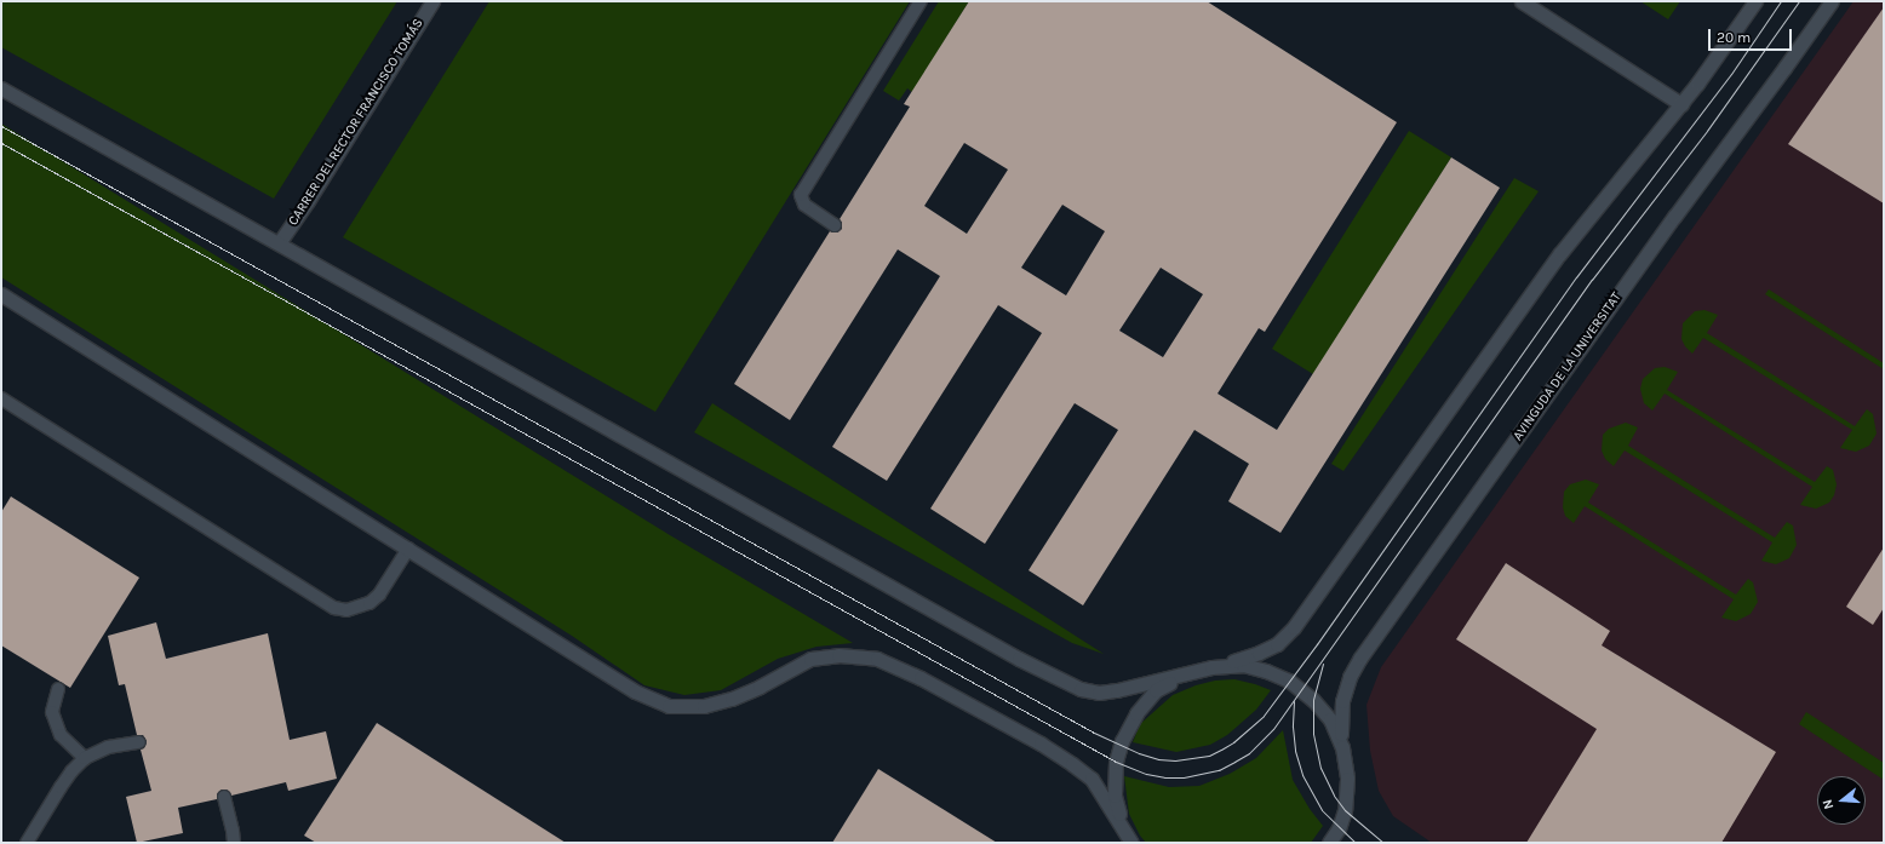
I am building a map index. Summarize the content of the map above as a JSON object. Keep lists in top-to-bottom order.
{
  "streets": {
    "street": ["CARRER DEL RECTOR FRANCISCO TOMÁS", "AVINGUDA DE LA UNIVERSITAT"]
  },
  "scale_bar": "20 m",
  "north": "left"
}
